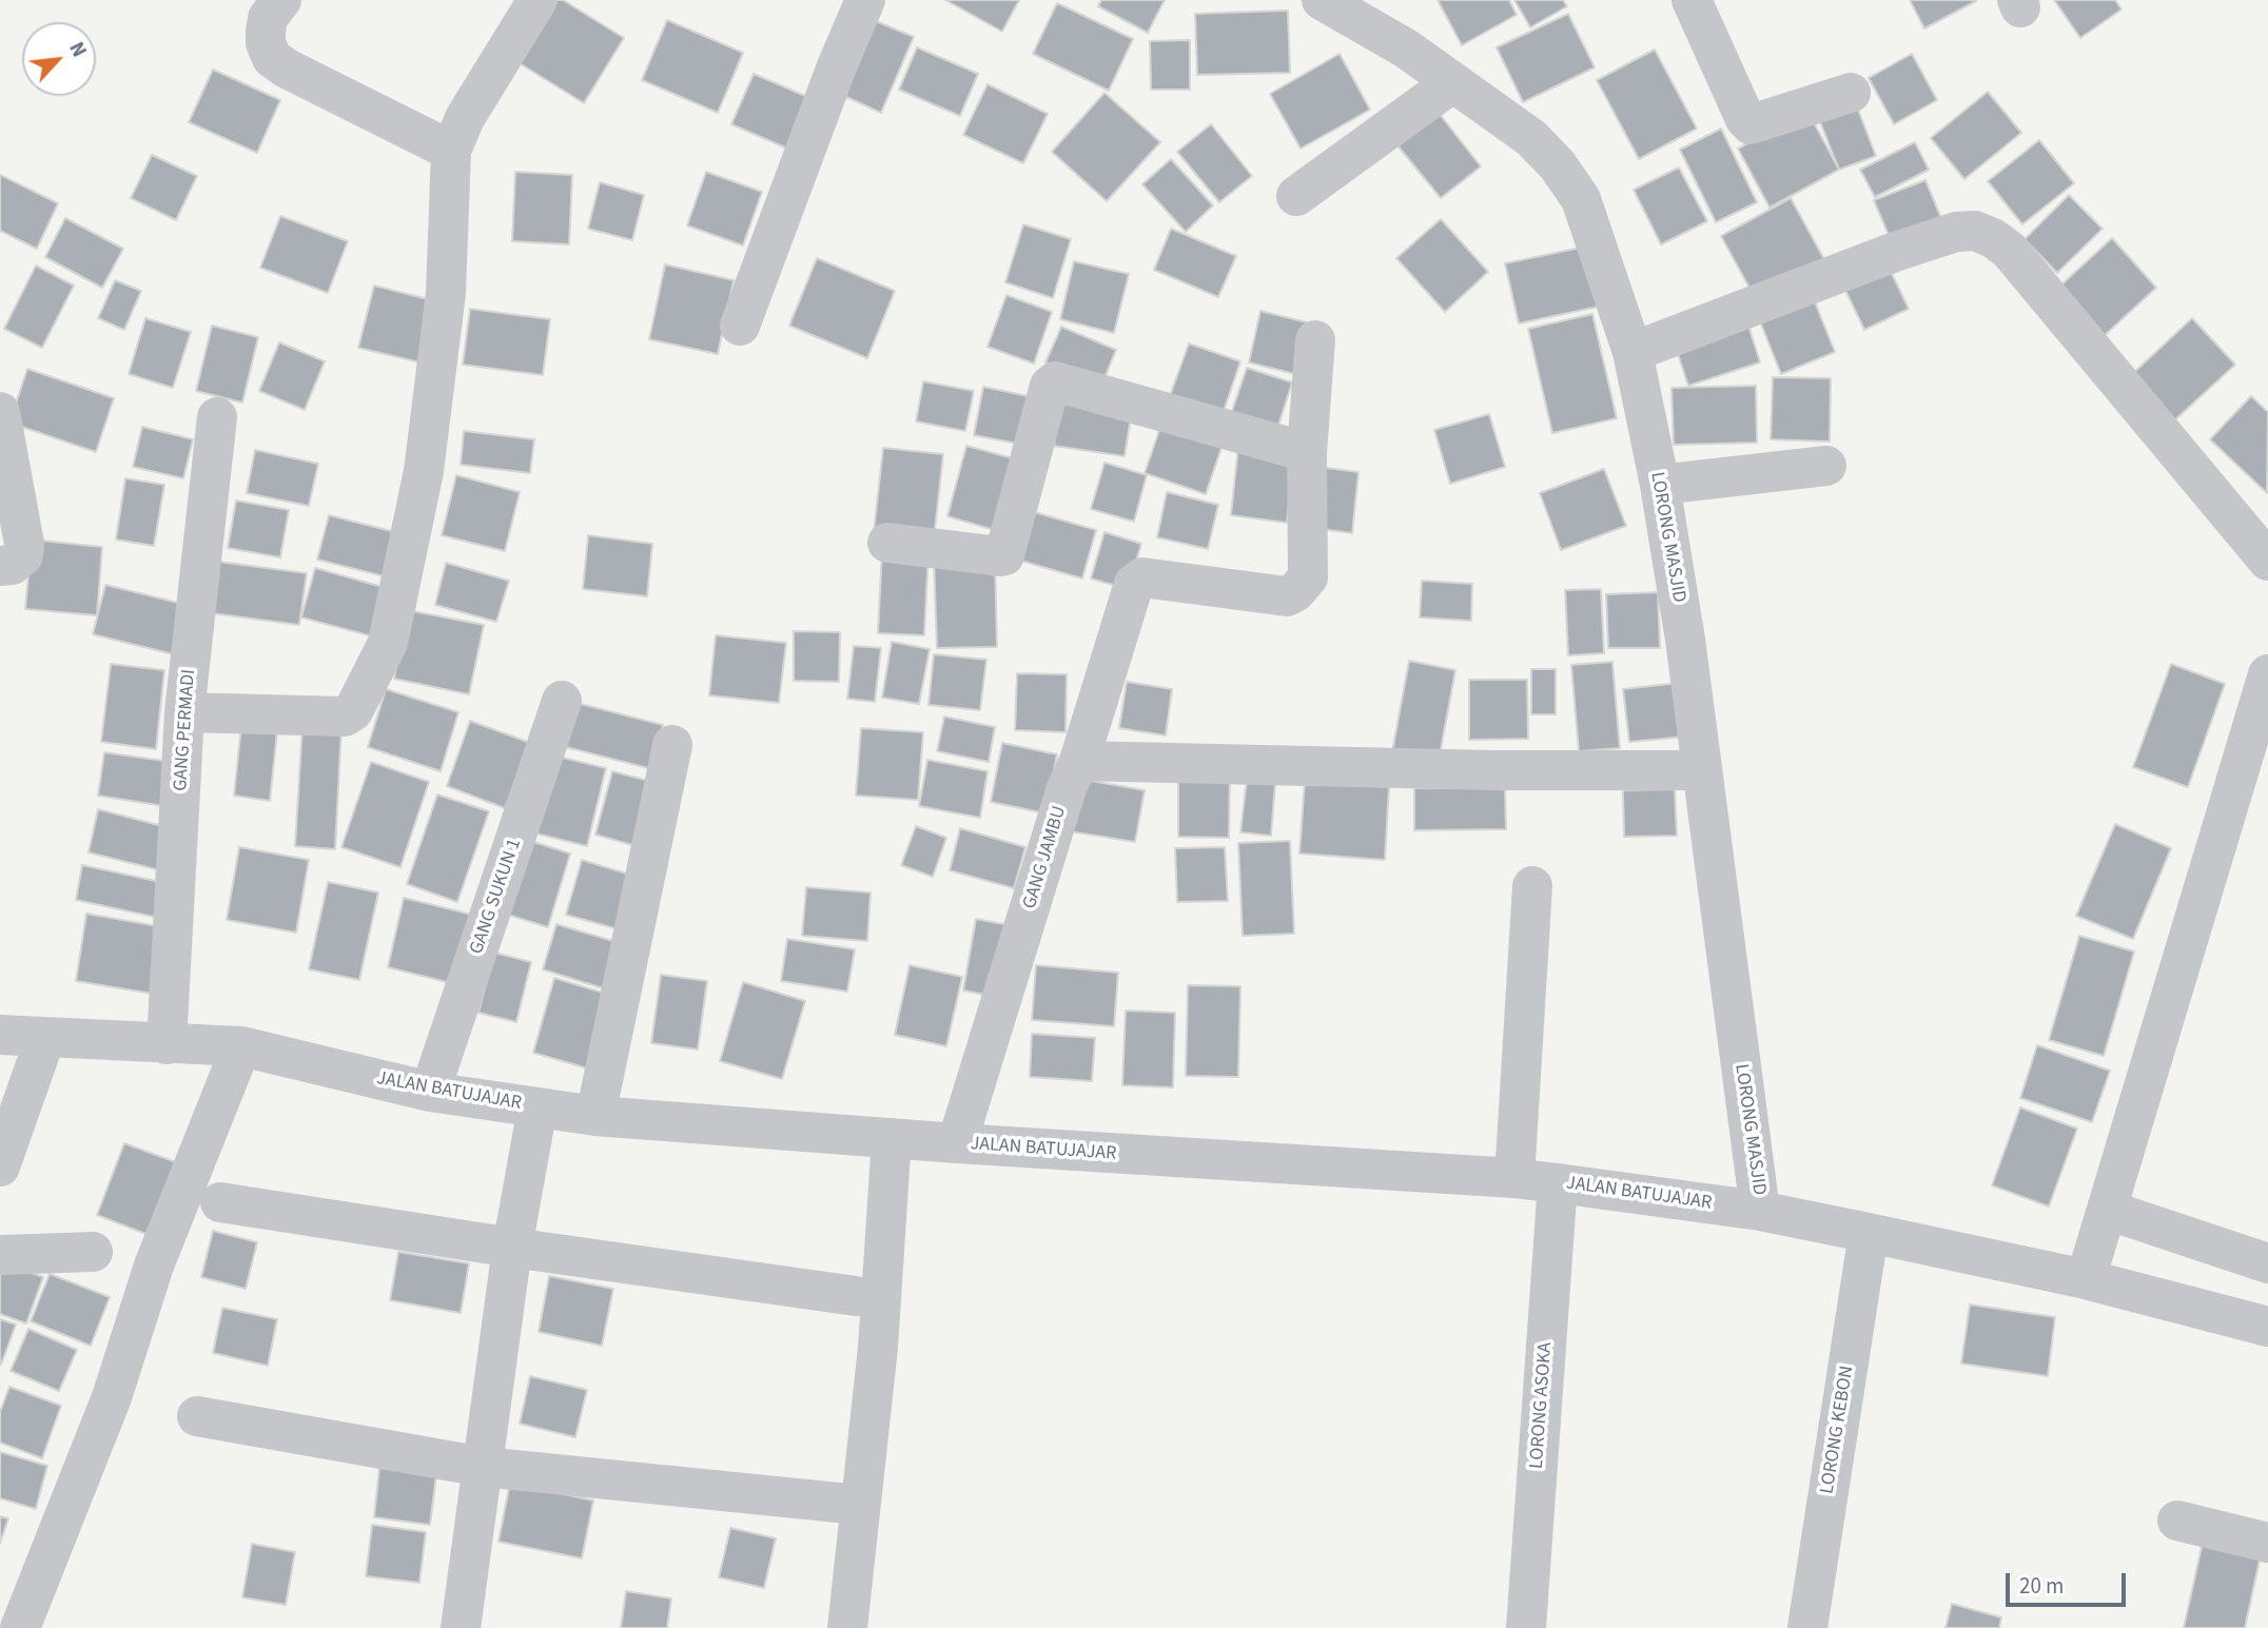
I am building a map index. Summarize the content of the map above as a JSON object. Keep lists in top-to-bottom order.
{
  "streets": {
    "street": [
      "LORONG MASJID",
      "GANG PERMADI",
      "GANG JAMBU",
      "GANG SUKUN 1",
      "JALAN BATUJAJAR",
      "LORONG ASOKA",
      "LORONG KEBON"
    ]
  },
  "crossings": [
    ["LORONG MASJID", "JALAN BATUJAJAR"],
    ["GANG PERMADI", "JALAN BATUJAJAR"],
    ["GANG JAMBU", "JALAN BATUJAJAR"],
    ["GANG SUKUN 1", "JALAN BATUJAJAR"],
    ["JALAN BATUJAJAR", "LORONG ASOKA"],
    ["JALAN BATUJAJAR", "LORONG KEBON"]
  ],
  "scale_bar": "20 m",
  "north": "top right"
}
